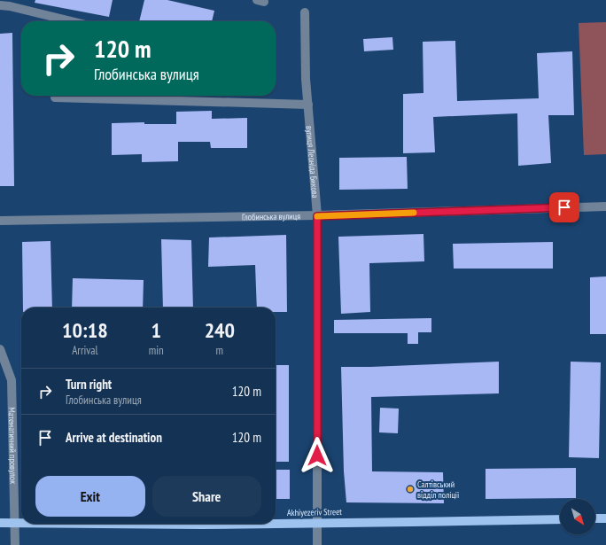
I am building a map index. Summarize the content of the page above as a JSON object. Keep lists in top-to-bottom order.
{
  "streets": {
    "main road": ["Akhiyezeriv Street"],
    "street": ["вулиця Леоніда Бикова", "Глобинська вулиця", "Математичний провулок"]
  },
  "crossings": [
    ["вулиця Леоніда Бикова", "Глобинська вулиця"],
    ["вулиця Леоніда Бикова", "Akhiyezeriv Street"],
    ["Математичний провулок", "Akhiyezeriv Street"]
  ],
  "places": ["Салтівський відділ поліції"],
  "north": "bottom right",
  "page": {
    "turn": ["120 m", "Глобинська вулиця"],
    "eta": [
      "10:18",
      "Arrival",
      "1",
      "min",
      "240",
      "m"
    ],
    "list": [
      {
        "name": "Turn right",
        "note": "Глобинська вулиця",
        "value": "120 m"
      },
      {
        "name": "Arrive at destination",
        "value": "120 m"
      }
    ],
    "buttons": ["Exit", "Share"]
  }
}
